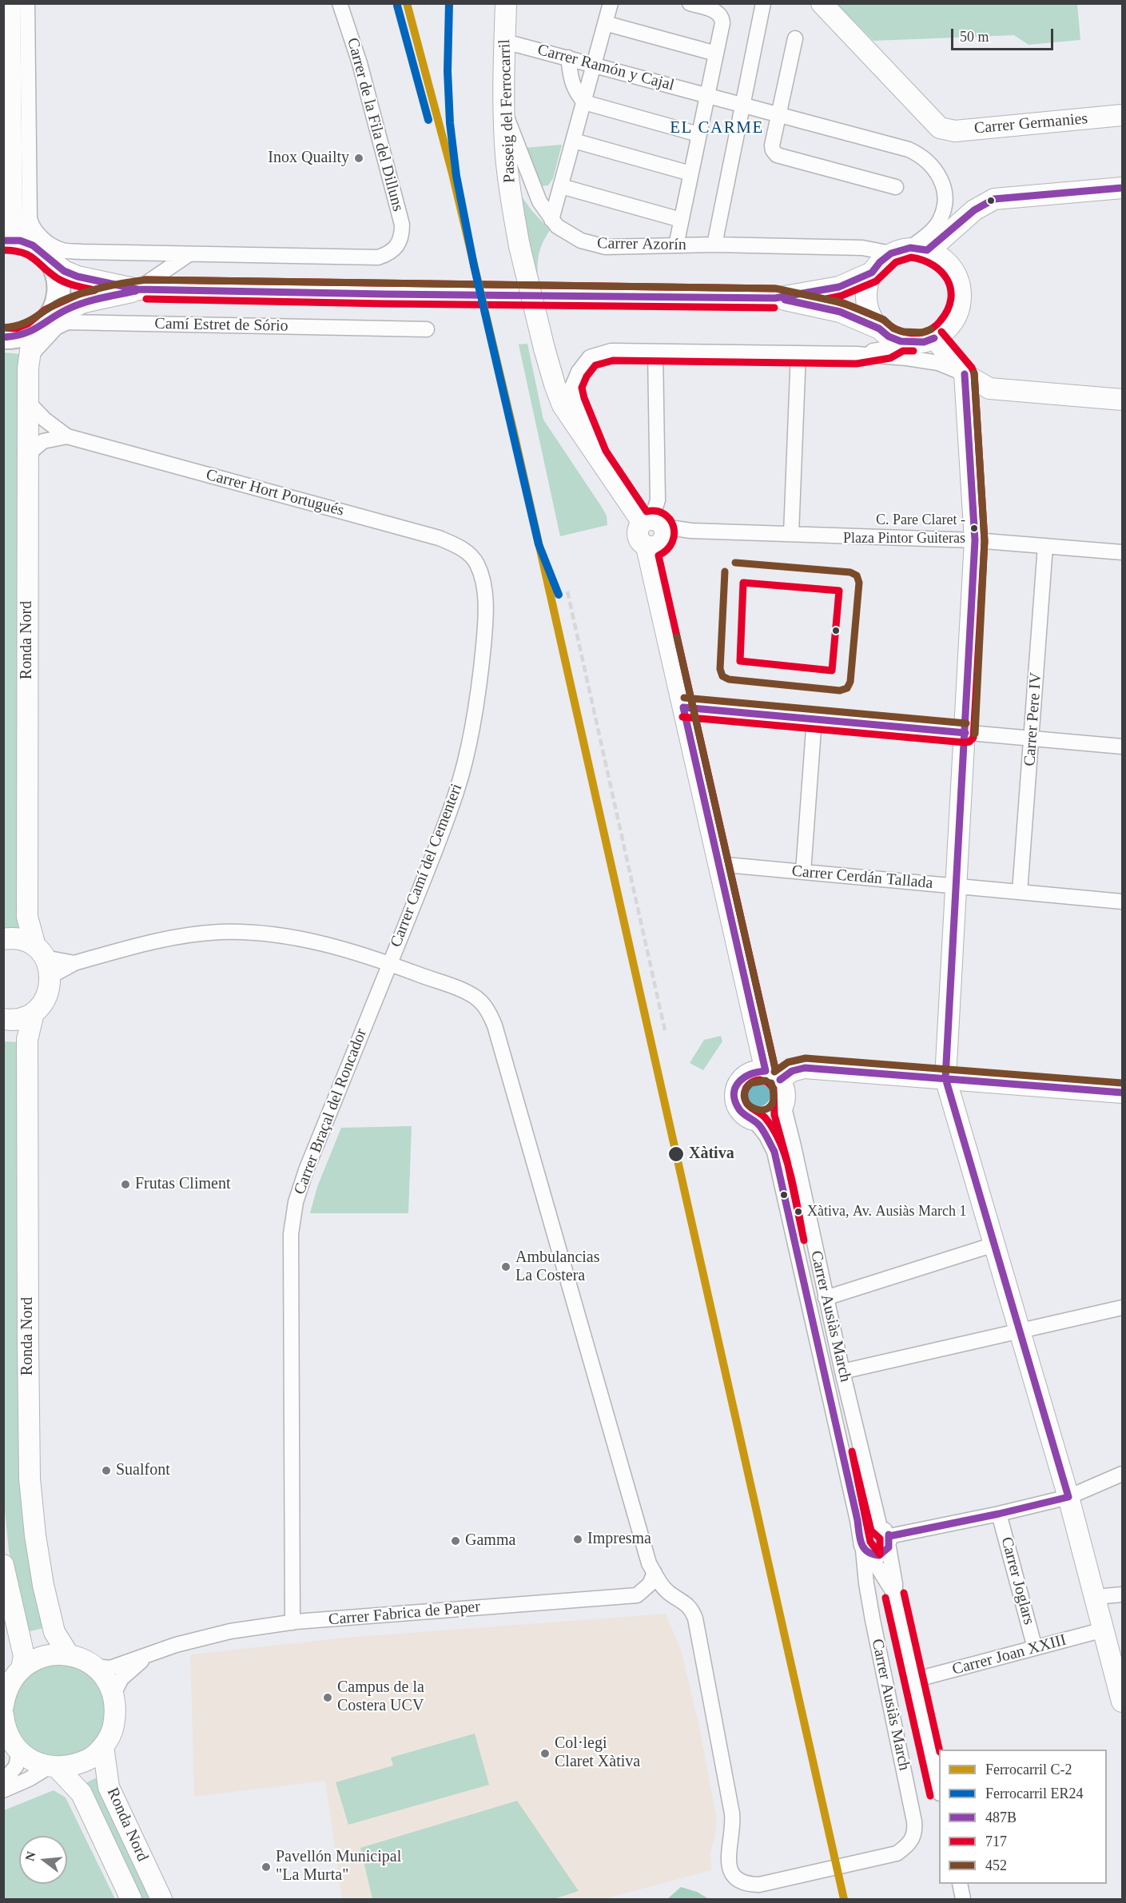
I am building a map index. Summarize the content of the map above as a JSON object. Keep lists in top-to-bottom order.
{
  "streets": {
    "street": [
      "Carrer Ramón y Cajal",
      "Passeig del Ferrocarril",
      "Carrer Germanies",
      "Carrer de la Fila del Dilluns",
      "Carrer Azorín",
      "Camí Estret de Sório",
      "Carrer Hort Portugués",
      "Ronda Nord",
      "Carrer Pere IV",
      "Carrer Camí del Cementeri",
      "Carrer Cerdán Tallada",
      "Carrer Braçal del Roncador",
      "Carrer Ausiàs March",
      "Carrer Joglars",
      "Carrer Fabrica de Paper",
      "Carrer Joan XXIII"
    ]
  },
  "crossings": [
    ["Carrer Ramón y Cajal", "Passeig del Ferrocarril"],
    ["Carrer Ramón y Cajal", "Carrer Azorín"],
    ["Passeig del Ferrocarril", "Carrer Azorín"],
    ["Camí Estret de Sório", "Ronda Nord"],
    ["Carrer Hort Portugués", "Ronda Nord"],
    ["Carrer Hort Portugués", "Carrer Camí del Cementeri"],
    ["Ronda Nord", "Carrer Camí del Cementeri"],
    ["Carrer Pere IV", "Carrer Cerdán Tallada"],
    ["Carrer Camí del Cementeri", "Carrer Braçal del Roncador"],
    ["Carrer Braçal del Roncador", "Carrer Fabrica de Paper"],
    ["Carrer Ausiàs March", "Carrer Fabrica de Paper"],
    ["Carrer Ausiàs March", "Carrer Joan XXIII"],
    ["Carrer Joglars", "Carrer Joan XXIII"]
  ],
  "districts": ["EL CARME"],
  "places": [
    "Inox Quailty",
    "C. Pare Claret - Plaza Pintor Guiteras",
    "Xàtiva",
    "Frutas Climent",
    "Xàtiva, Av. Ausiàs March 1",
    "Ambulancias La Costera",
    "Sualfont",
    "Impresma",
    "Gamma",
    "Campus de la Costera UCV",
    "Col·legi Claret Xàtiva",
    "Pavellón Municipal \"La Murta\""
  ],
  "lines": [
    "rail line C-2",
    "rail line ER24",
    "transit line 487B",
    "transit line 717",
    "transit line 452"
  ],
  "legend": [
    "Ferrocarril C-2",
    "Ferrocarril ER24",
    "487B",
    "717",
    "452"
  ],
  "scale_bar": "50 m",
  "north": "left"
}
